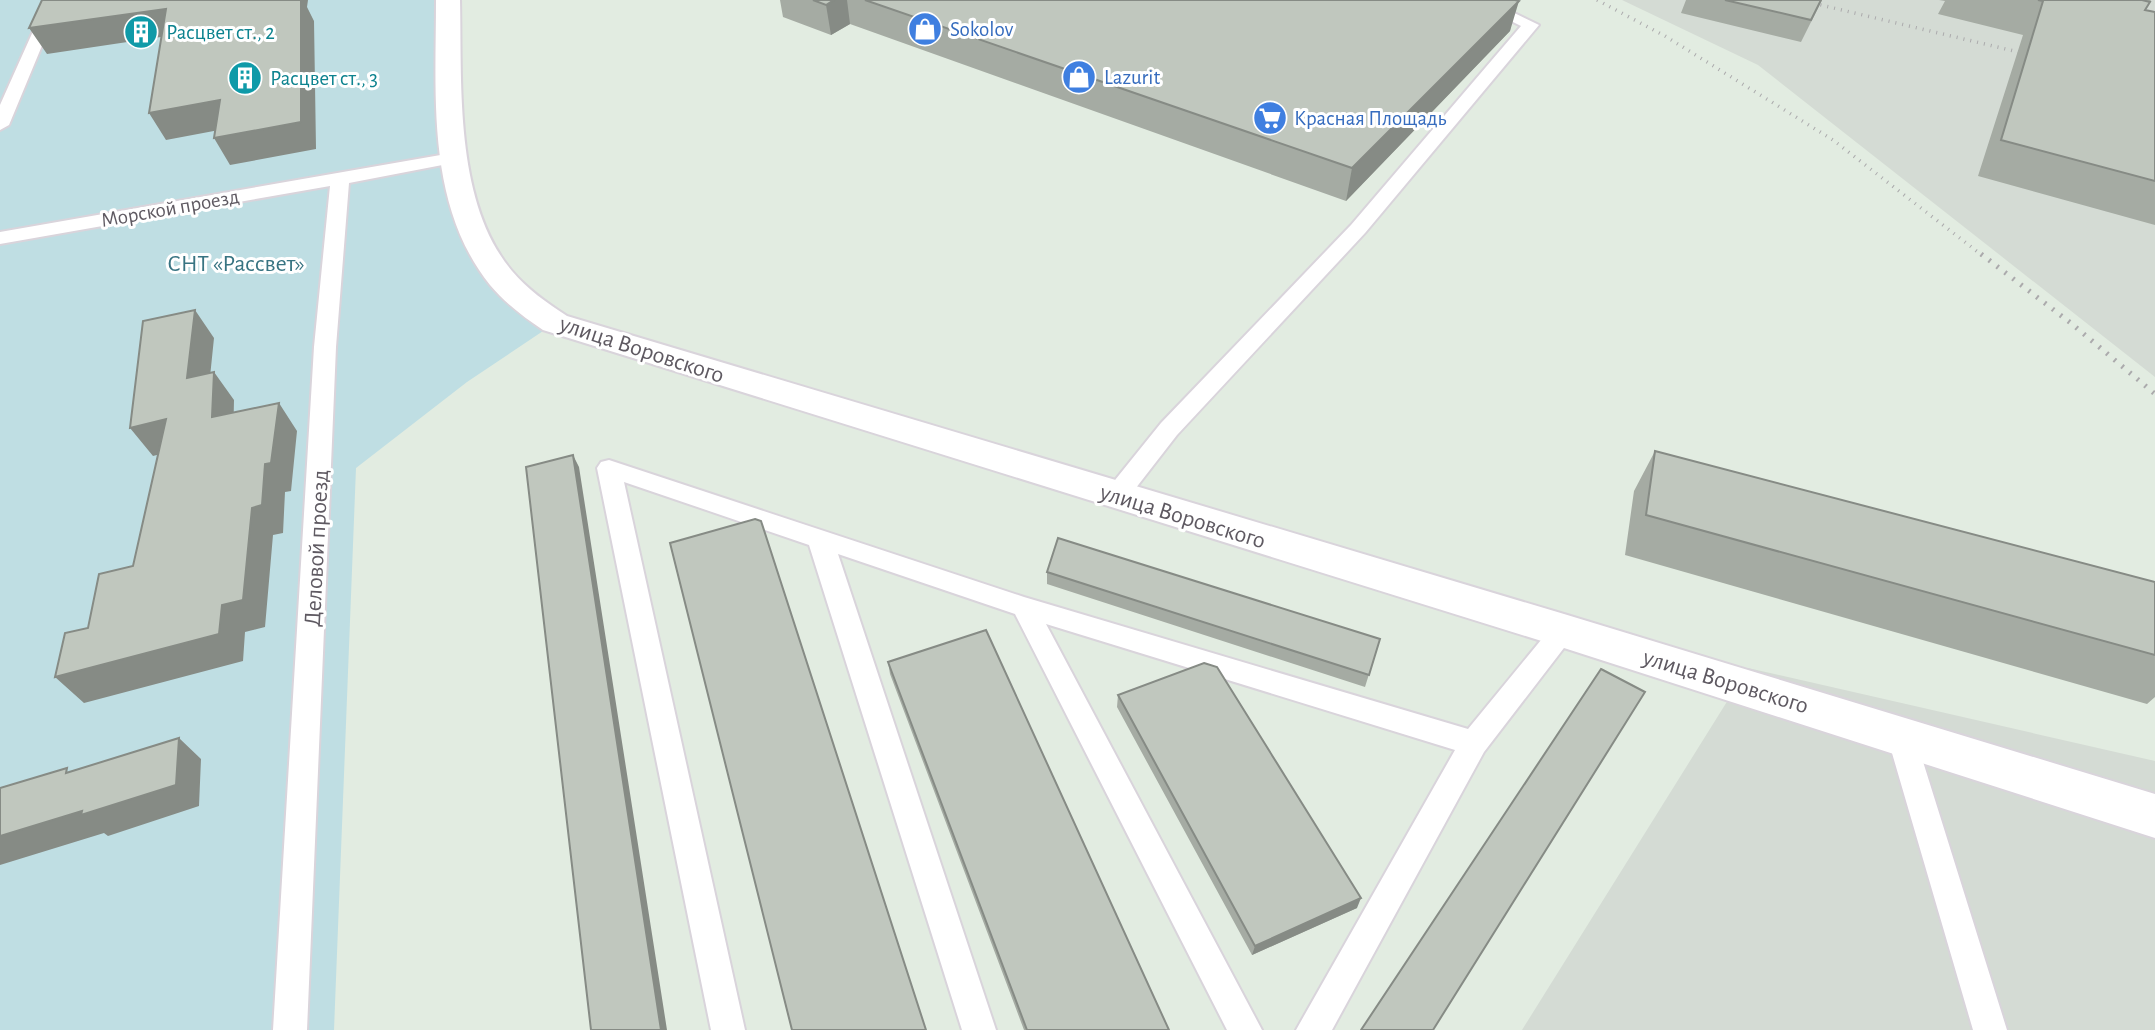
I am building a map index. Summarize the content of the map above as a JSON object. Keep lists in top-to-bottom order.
{
  "streets": {
    "street": ["улица Воровского"],
    "lane": ["Морской проезд", "Деловой проезд"]
  },
  "crossings": [
    ["Морской проезд", "Деловой проезд"]
  ],
  "parks": ["СНТ «Рассвет»"],
  "places": {
    "shop": ["Sokolov", "Lazurit"],
    "building": ["Расцвет ст., 2", "Расцвет ст., 3"],
    "supermarket": ["Красная Площадь"]
  }
}
